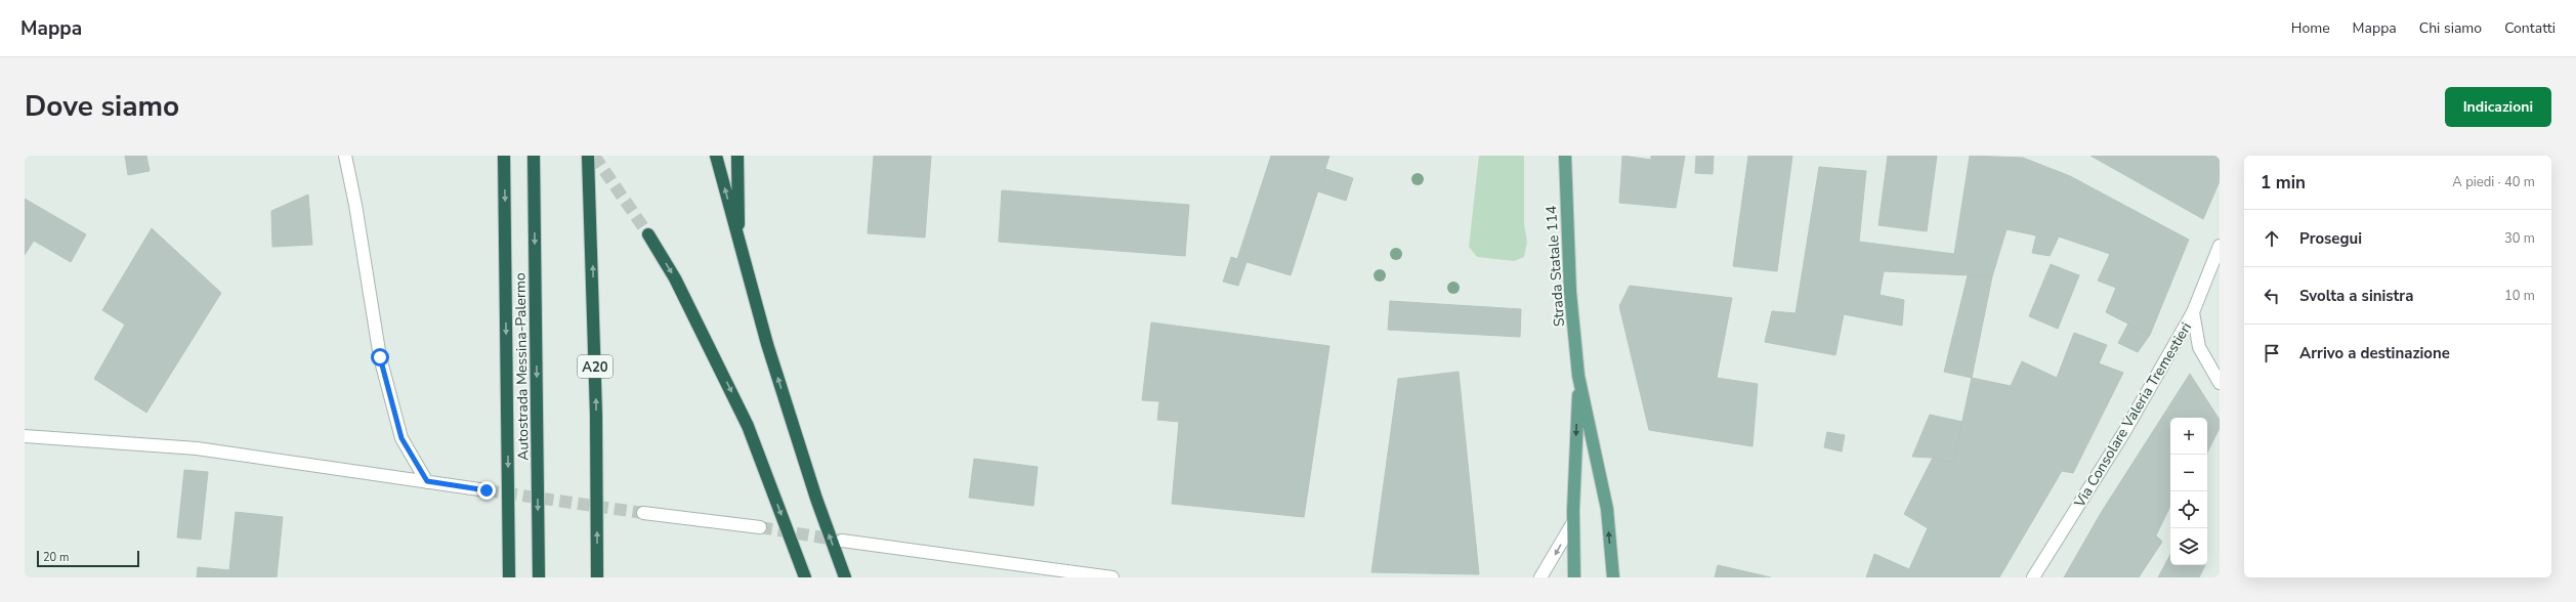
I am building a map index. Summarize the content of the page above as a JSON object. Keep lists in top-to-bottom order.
{
  "streets": {
    "highway": ["Autostrada Messina-Palermo", "A20"],
    "main road": ["Strada Statale 114"],
    "street": ["Via Consolare Valeria Tremestieri"]
  },
  "scale_bar": "20 m",
  "page": {
    "header": "Mappa",
    "nav": [
      "Home",
      "Mappa",
      "Chi siamo",
      "Contatti"
    ],
    "title": "Dove siamo",
    "buttons": "Indicazioni",
    "heading": ["1 min", "A piedi · 40 m"],
    "list": [
      ["Prosegui", "30 m"],
      ["Svolta a sinistra", "10 m"],
      "Arrivo a destinazione"
    ],
    "map_buttons": ["+", "−"],
    "scale": "20 m"
  }
}
